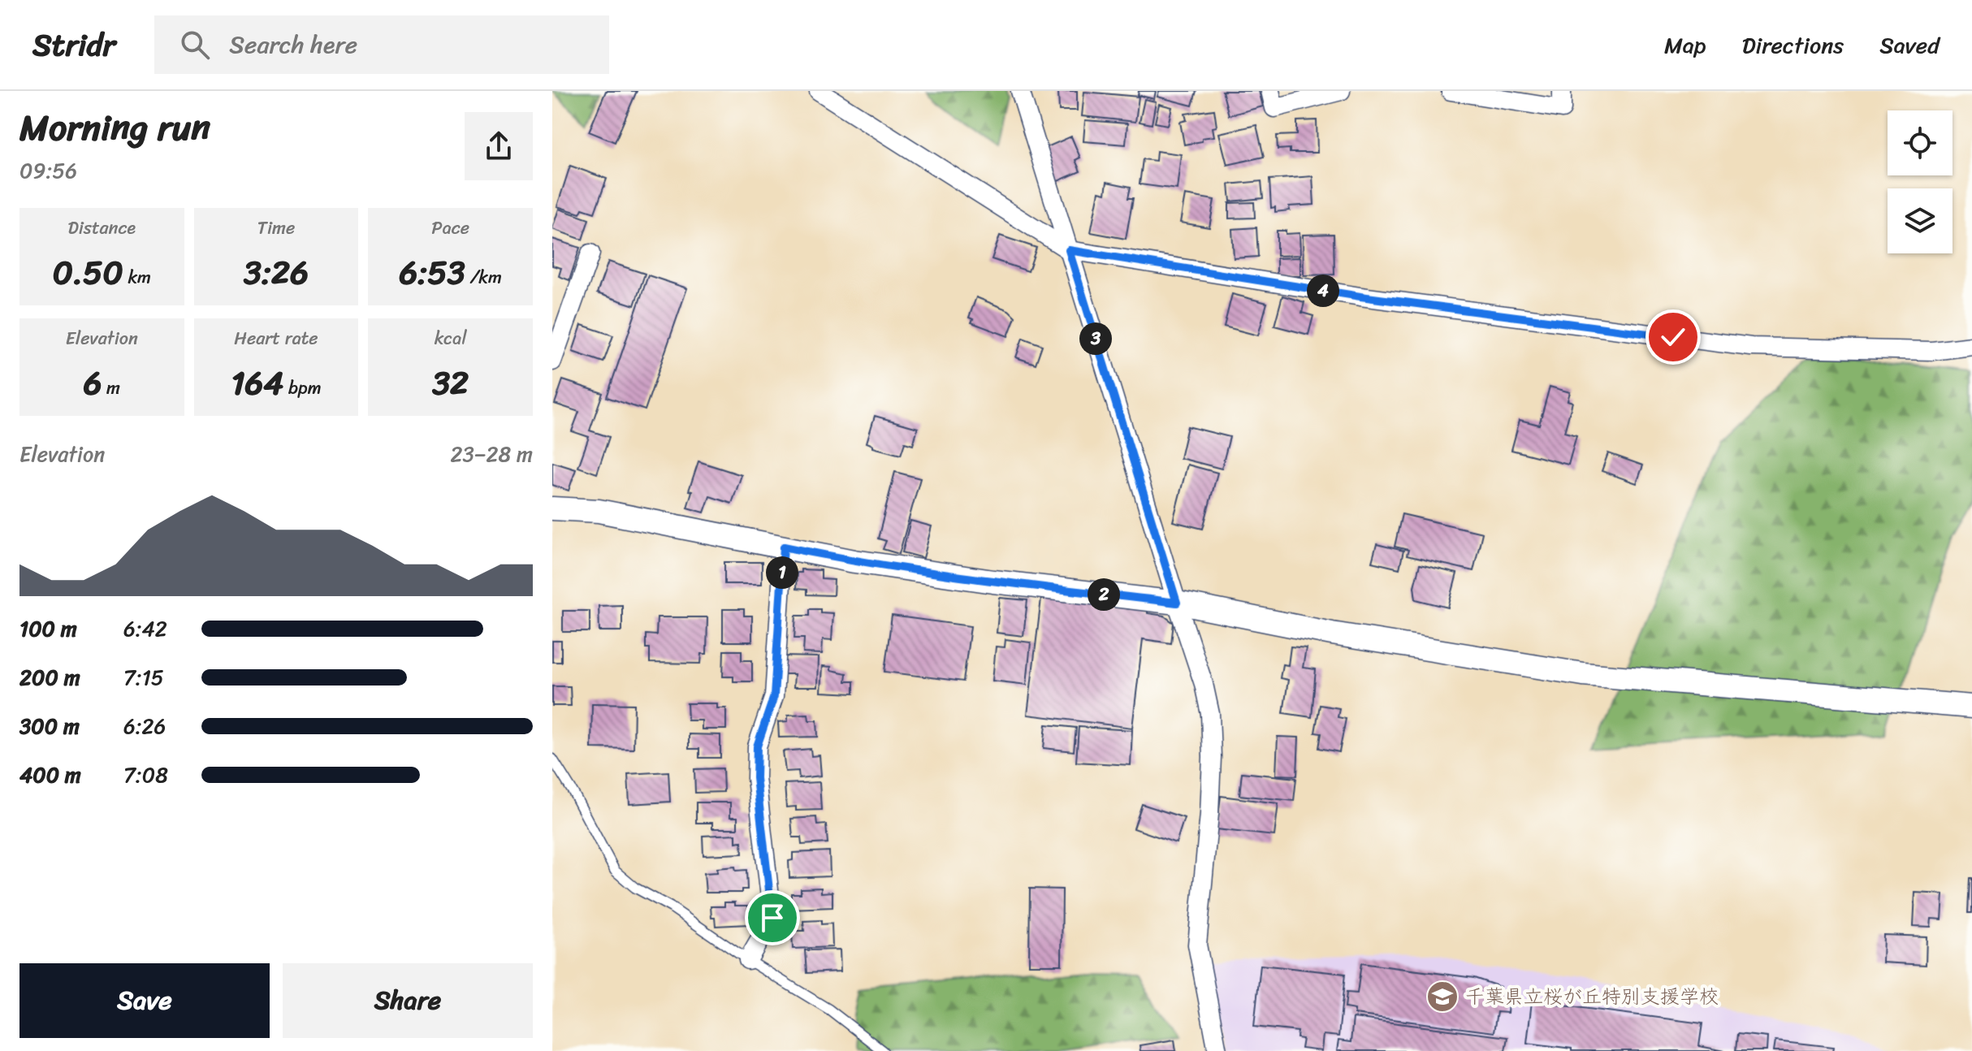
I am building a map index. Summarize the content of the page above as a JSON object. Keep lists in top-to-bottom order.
{
  "places": {
    "school or university": ["千葉県立桜が丘特別支援学校"]
  },
  "page": {
    "header": "Stridr",
    "search": "Search here",
    "nav": ["Map", "Directions", "Saved"],
    "heading": ["Morning run", "09:56"],
    "stats": [
      ["Distance", "0.50 km"],
      ["Time", "3:26"],
      ["Pace", "6:53 /km"],
      ["Elevation", "6 m"],
      ["Heart rate", "164 bpm"],
      ["kcal", "32"]
    ],
    "pins": [
      "4",
      "3",
      "1",
      "2"
    ],
    "chart": ["Elevation", "23–28 m"],
    "list": [
      {
        "name": "100 m",
        "note": "6:42"
      },
      {
        "name": "200 m",
        "note": "7:15"
      },
      {
        "name": "300 m",
        "note": "6:26"
      },
      {
        "name": "400 m",
        "note": "7:08"
      }
    ],
    "buttons": ["Save", "Share"]
  }
}
